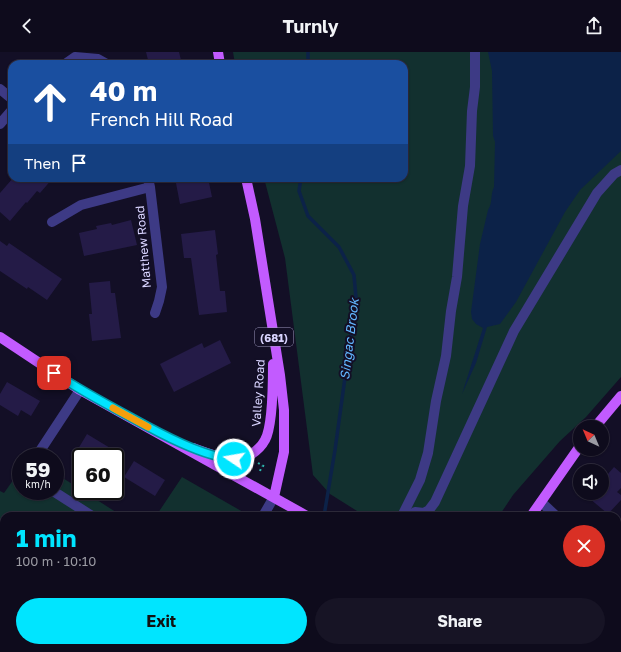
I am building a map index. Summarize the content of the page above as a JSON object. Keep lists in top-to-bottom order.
{
  "streets": {
    "main road": ["(681)", "Valley Road"],
    "street": ["Matthew Road"]
  },
  "water": ["Singac Brook"],
  "north": "top left",
  "page": {
    "header": "Turnly",
    "turn": ["40 m", "French Hill Road"],
    "then": "Then",
    "speed": "59 km/h",
    "limit": "60",
    "heading": ["1 min", "100 m · 10:10"],
    "buttons": ["Exit", "Share"]
  }
}
